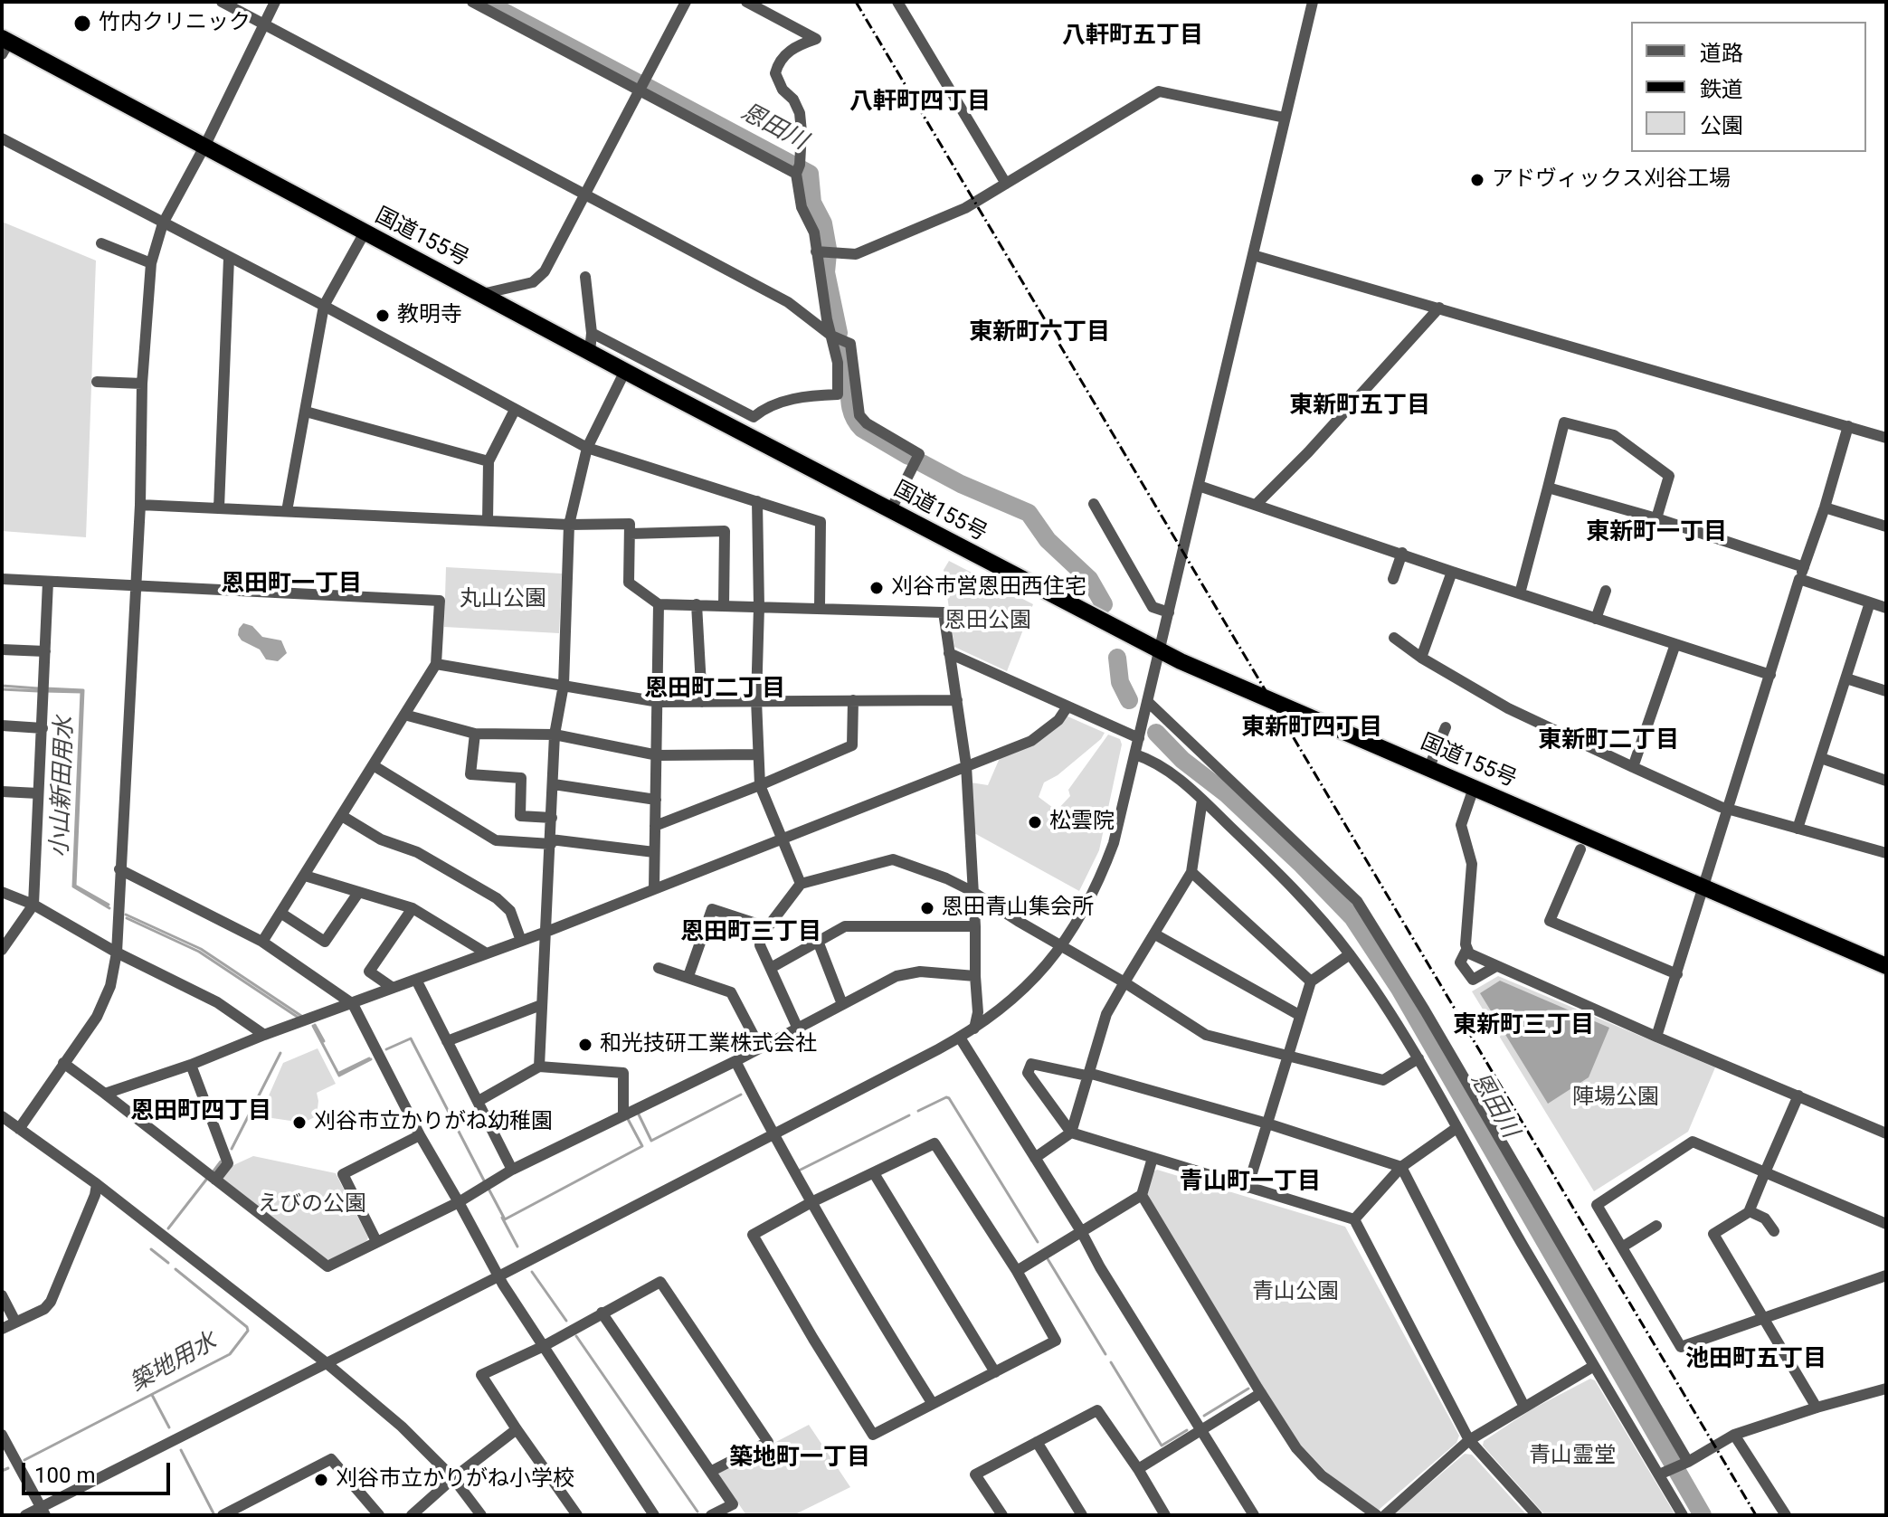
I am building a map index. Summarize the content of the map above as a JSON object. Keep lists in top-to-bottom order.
{
  "streets": {
    "highway": ["国道155号"]
  },
  "districts": [
    "八軒町五丁目",
    "八軒町四丁目",
    "東新町六丁目",
    "東新町五丁目",
    "東新町一丁目",
    "恩田町一丁目",
    "恩田町二丁目",
    "東新町四丁目",
    "東新町二丁目",
    "恩田町三丁目",
    "東新町三丁目",
    "恩田町四丁目",
    "青山町一丁目",
    "池田町五丁目",
    "築地町一丁目"
  ],
  "water": ["恩田川", "小山新田用水", "築地用水"],
  "parks": [
    "丸山公園",
    "恩田公園",
    "陣場公園",
    "えびの公園",
    "青山公園",
    "青山霊堂"
  ],
  "places": [
    "竹内クリニック",
    "アドヴィックス刈谷工場",
    "教明寺",
    "刈谷市営恩田西住宅",
    "松雲院",
    "恩田青山集会所",
    "和光技研工業株式会社",
    "刈谷市立かりがね幼稚園",
    "刈谷市立かりがね小学校"
  ],
  "legend": ["道路", "鉄道", "公園"],
  "scale_bar": "100 m"
}
